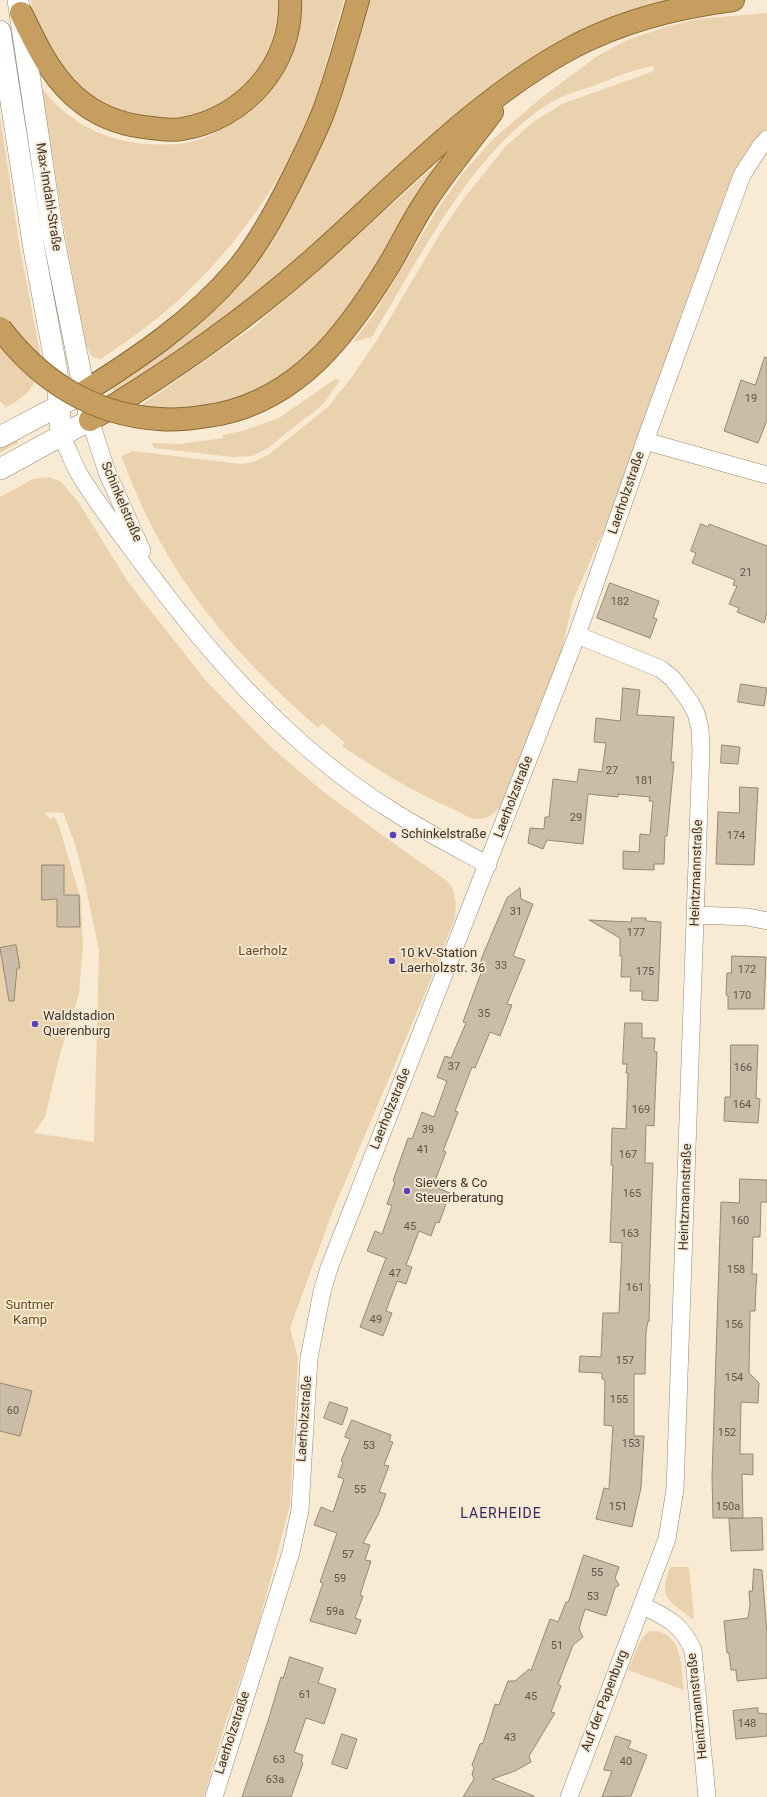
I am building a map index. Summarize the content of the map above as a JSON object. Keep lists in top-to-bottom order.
{
  "streets": {
    "street": [
      "Max-Imdahl-Straße",
      "Laerholzstraße",
      "Schinkelstraße",
      "Heintzmannstraße",
      "Auf der Papenburg"
    ]
  },
  "crossings": [
    ["Max-Imdahl-Straße", "Schinkelstraße"],
    ["Laerholzstraße", "Schinkelstraße"],
    ["Laerholzstraße", "Heintzmannstraße"],
    ["Heintzmannstraße", "Auf der Papenburg"]
  ],
  "districts": ["LAERHEIDE"],
  "parks": ["Laerholz", "Suntmer Kamp"],
  "places": [
    "Schinkelstraße",
    "10 kV-Station Laerholzstr. 36",
    "Waldstadion Querenburg",
    "Sievers & Co Steuerberatung"
  ],
  "house_numbers": [
    "19",
    "21",
    "182",
    "27",
    "181",
    "29",
    "174",
    "31",
    "177",
    "33",
    "172",
    "175",
    "170",
    "35",
    "37",
    "166",
    "164",
    "169",
    "39",
    "41",
    "167",
    "165",
    "160",
    "45",
    "163",
    "158",
    "47",
    "161",
    "49",
    "156",
    "157",
    "154",
    "155",
    "60",
    "152",
    "153",
    "53",
    "55",
    "151",
    "150a",
    "57",
    "55",
    "59",
    "53",
    "59a",
    "51",
    "61",
    "45",
    "148",
    "43",
    "63",
    "40",
    "63a"
  ]
}
